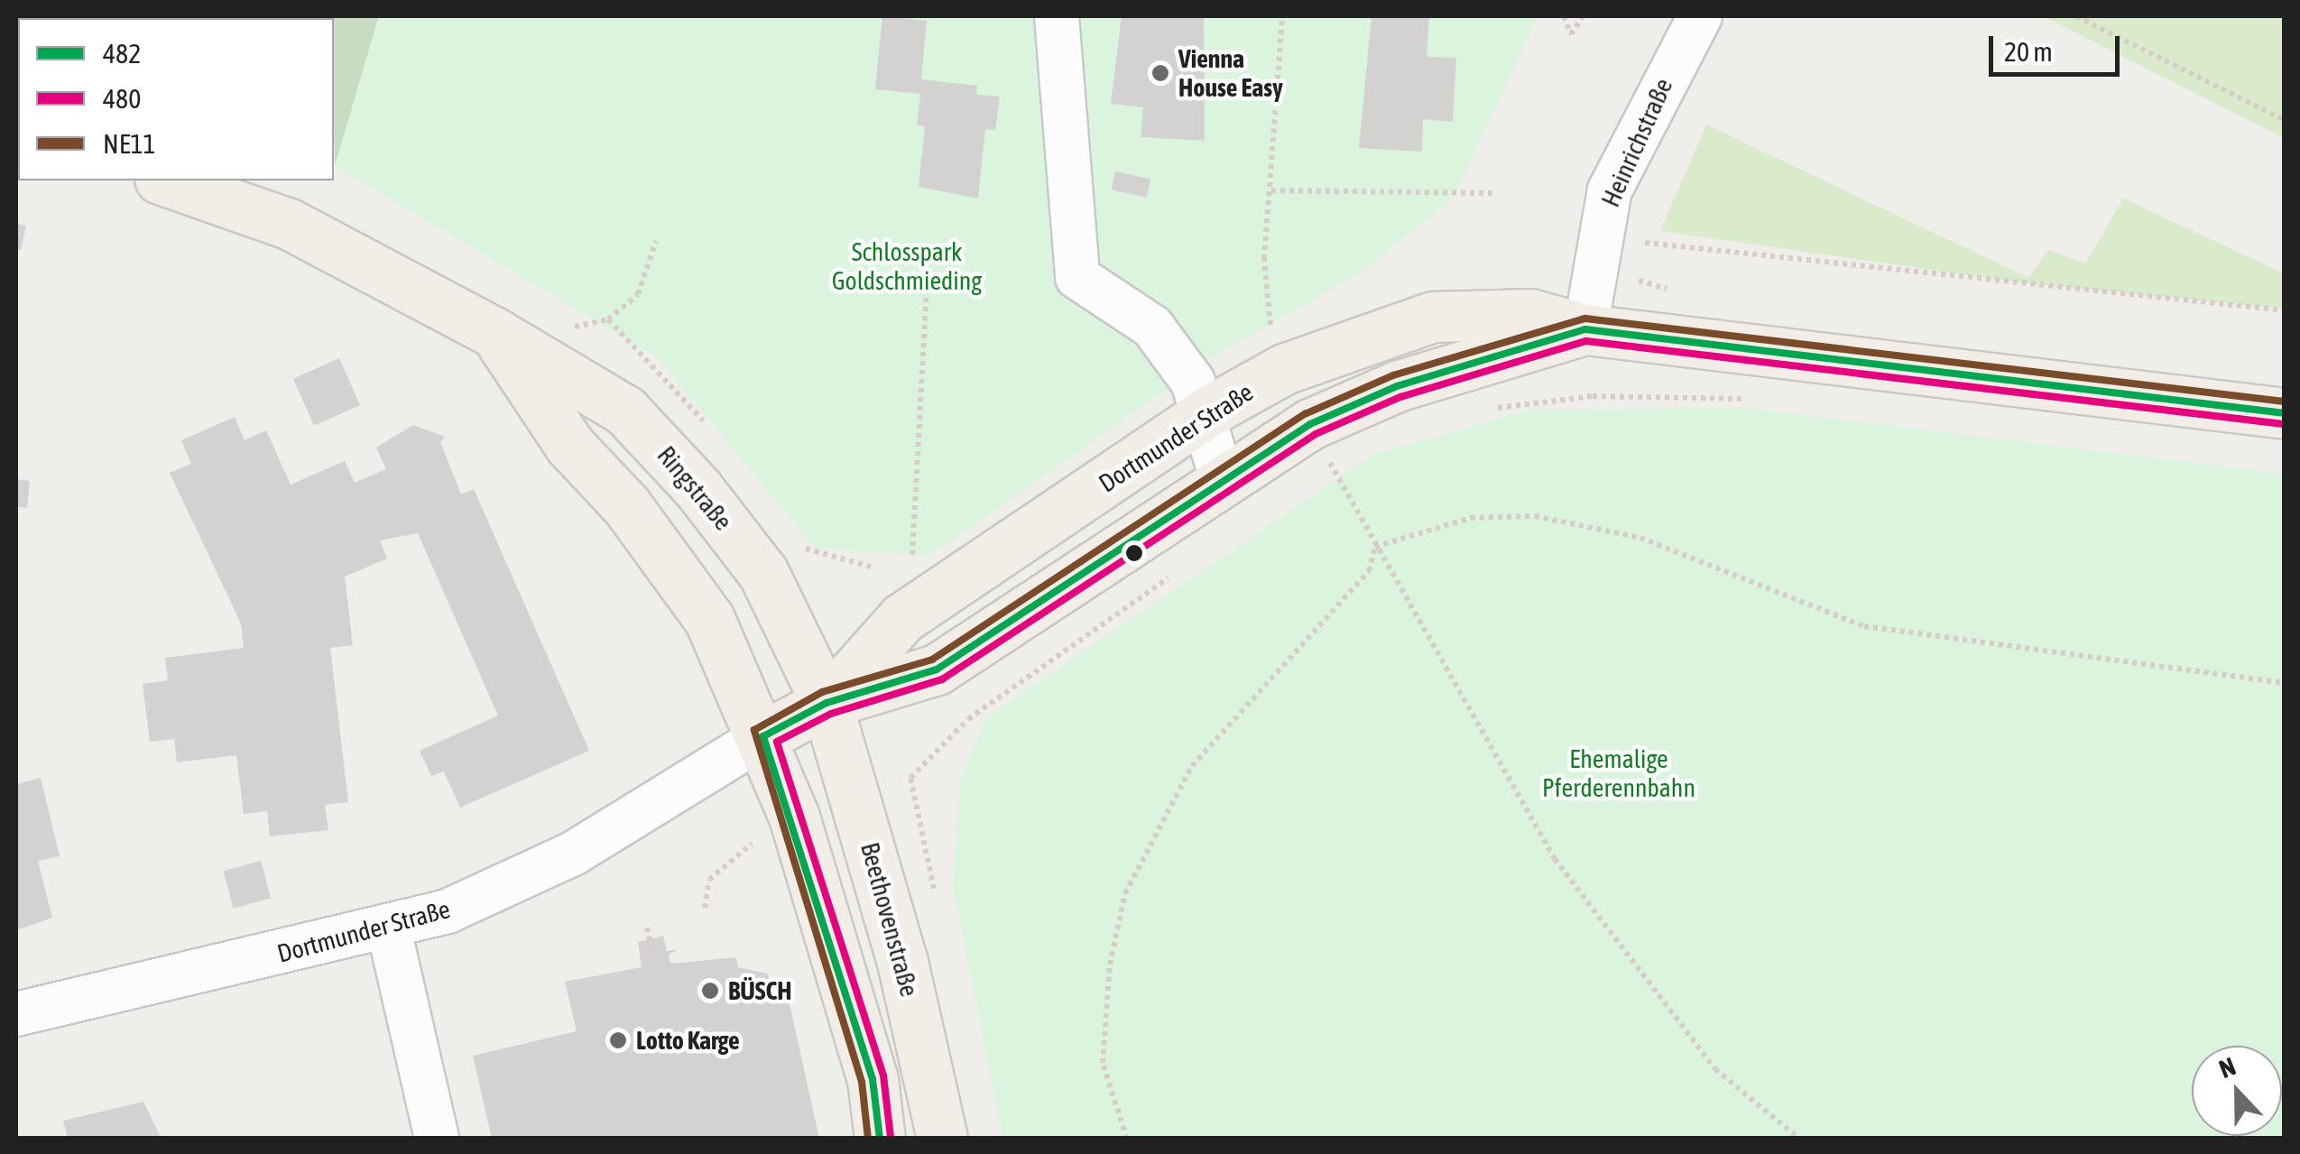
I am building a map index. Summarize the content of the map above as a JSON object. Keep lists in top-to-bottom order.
{
  "streets": {
    "main road": ["Dortmunder Straße", "Ringstraße", "Beethovenstraße"],
    "street": ["Heinrichstraße"]
  },
  "crossings": [
    ["Heinrichstraße", "Dortmunder Straße"],
    ["Dortmunder Straße", "Ringstraße"],
    ["Dortmunder Straße", "Beethovenstraße"],
    ["Ringstraße", "Beethovenstraße"]
  ],
  "parks": ["Schlosspark Goldschmieding", "Ehemalige Pferderennbahn"],
  "places": ["Vienna House Easy", "BÜSCH", "Lotto Karge"],
  "lines": ["transit line NE11", "transit line 482", "transit line 480"],
  "legend": ["482", "480", "NE11"],
  "scale_bar": "20 m",
  "north": "top"
}
